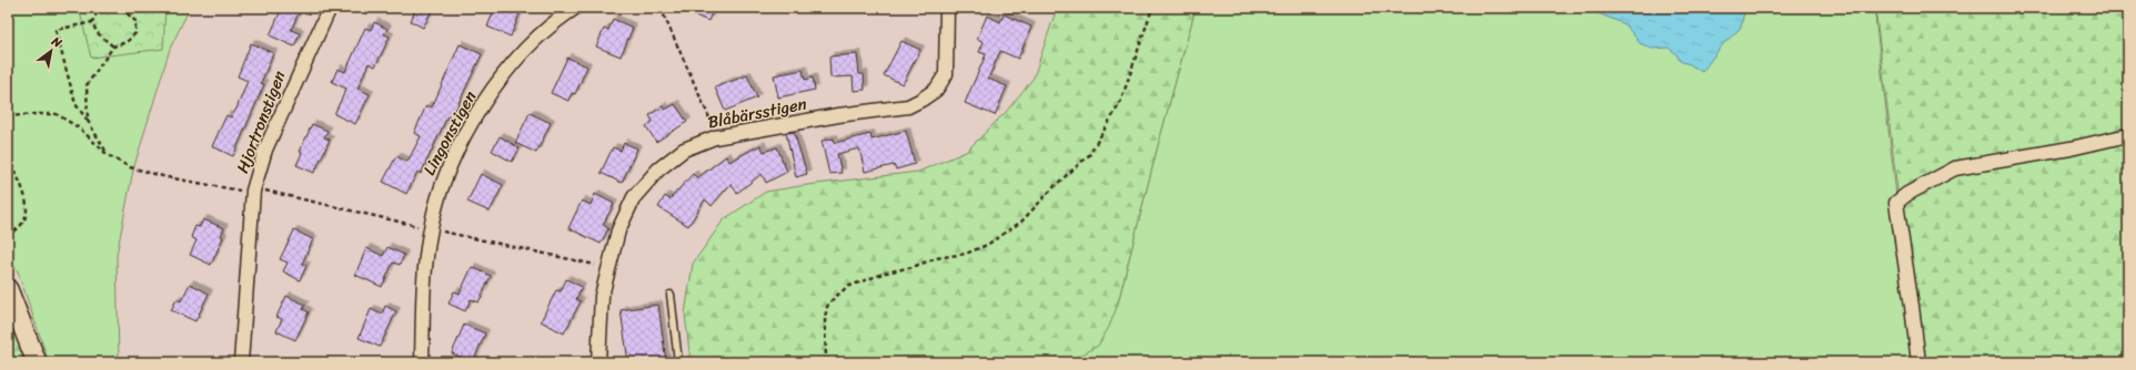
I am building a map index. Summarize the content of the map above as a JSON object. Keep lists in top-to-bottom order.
{
  "streets": {
    "street": ["Blåbärsstigen", "Hjortronstigen", "Lingonstigen"]
  },
  "north": "top right"
}
